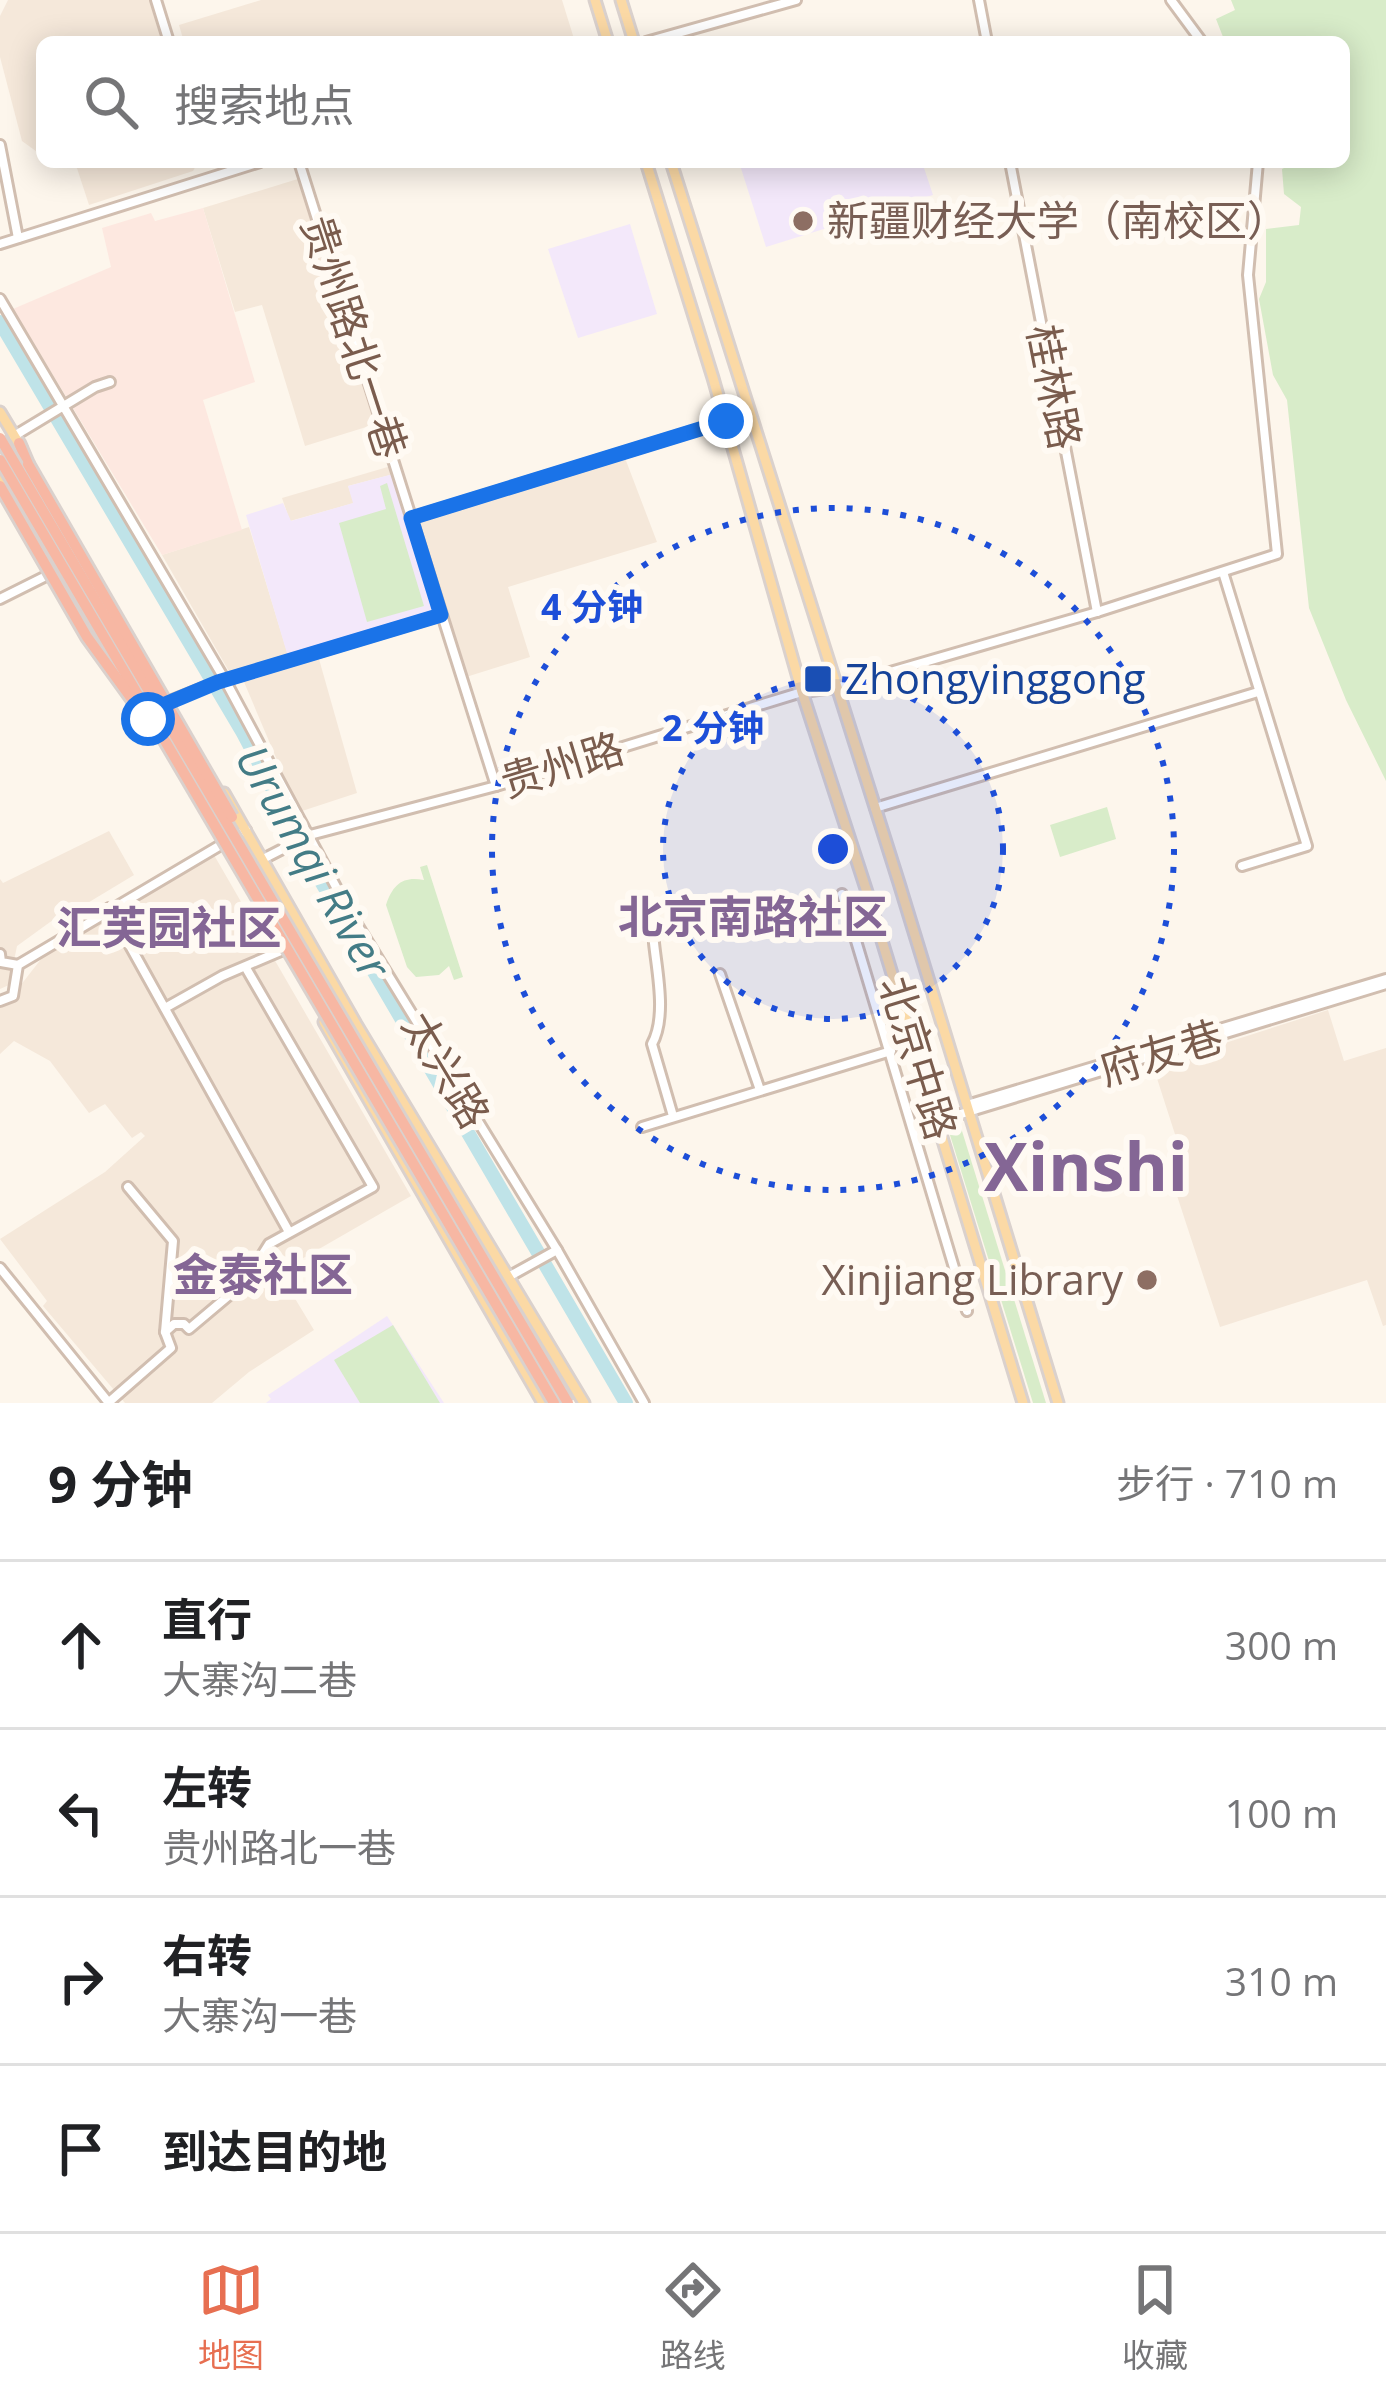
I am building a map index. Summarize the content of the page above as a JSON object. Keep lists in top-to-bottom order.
{
  "streets": {
    "main road": ["北京中路"],
    "street": [
      "贵州路北一巷",
      "桂林路",
      "贵州路",
      "府友巷",
      "太兴路"
    ]
  },
  "crossings": [
    ["贵州路北一巷", "贵州路"],
    ["桂林路", "贵州路"],
    ["贵州路", "北京中路"],
    ["贵州路", "太兴路"],
    ["府友巷", "北京中路"]
  ],
  "districts": [
    "北京南路社区",
    "汇芙园社区",
    "Xinshi",
    "金泰社区"
  ],
  "water": ["Urumqi River"],
  "places": {
    "other": ["新疆财经大学（南校区）", "Xinjiang Library"],
    "transit": ["Zhongyinggong"]
  },
  "page": {
    "search": "搜索地点",
    "heading": ["9 分钟", "步行 · 710 m"],
    "list": [
      ["直行", "大寨沟二巷", "300 m"],
      ["左转", "贵州路北一巷", "100 m"],
      ["右转", "大寨沟一巷", "310 m"],
      "到达目的地"
    ],
    "nav": ["地图", "路线", "收藏"]
  },
  "rings": ["4 分钟", "2 分钟"]
}
